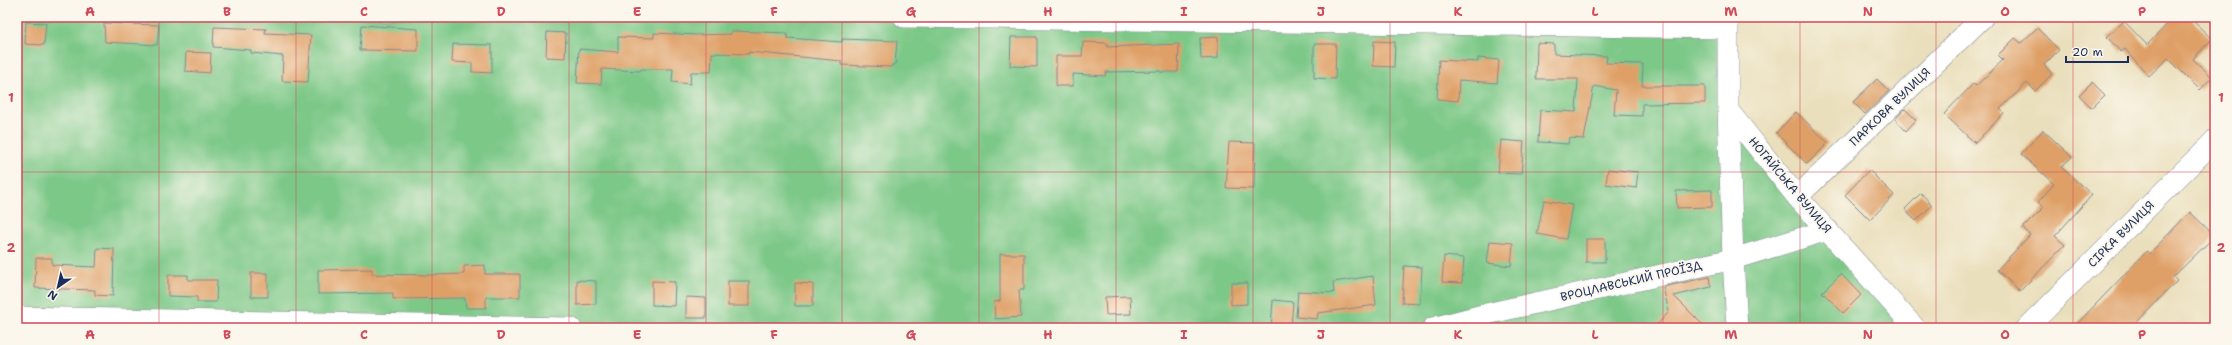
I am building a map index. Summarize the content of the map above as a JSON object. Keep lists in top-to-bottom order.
{
  "streets": {
    "street": [
      "ПАРКОВА ВУЛИЦЯ",
      "НОГАЙСЬКА ВУЛИЦЯ",
      "СІРКА ВУЛИЦЯ",
      "ВРОЦЛАВСЬКИЙ ПРОЇЗД"
    ]
  },
  "crossings": [
    ["ПАРКОВА ВУЛИЦЯ", "НОГАЙСЬКА ВУЛИЦЯ"],
    ["НОГАЙСЬКА ВУЛИЦЯ", "ВРОЦЛАВСЬКИЙ ПРОЇЗД"]
  ],
  "scale_bar": "20 m",
  "north": "bottom left",
  "grid": {
    "columns": [
      "A",
      "B",
      "C",
      "D",
      "E",
      "F",
      "G",
      "H",
      "I",
      "J",
      "K",
      "L",
      "M",
      "N",
      "O",
      "P"
    ],
    "rows": ["1", "2"]
  }
}
